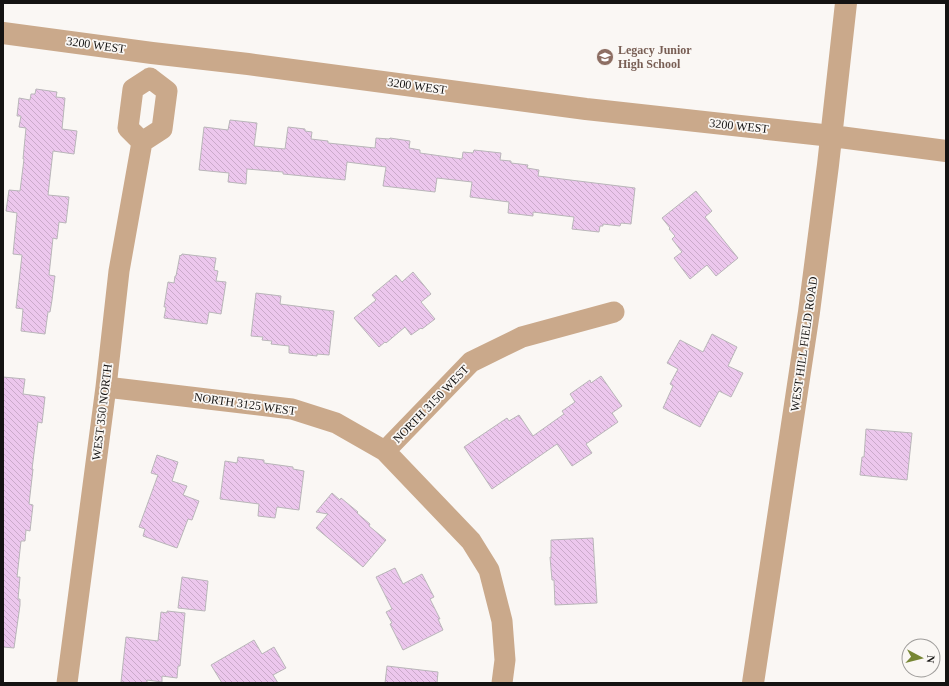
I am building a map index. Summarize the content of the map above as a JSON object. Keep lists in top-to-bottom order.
{
  "streets": {
    "street": [
      "3200 WEST",
      "WEST HILL FIELD ROAD",
      "NORTH 3125 WEST",
      "NORTH 3150 WEST",
      "WEST 350 NORTH"
    ]
  },
  "crossings": [
    ["3200 WEST", "WEST HILL FIELD ROAD"],
    ["NORTH 3125 WEST", "NORTH 3150 WEST"],
    ["NORTH 3125 WEST", "WEST 350 NORTH"]
  ],
  "places": {
    "school or university": ["Legacy Junior High School"]
  },
  "north": "right"
}
